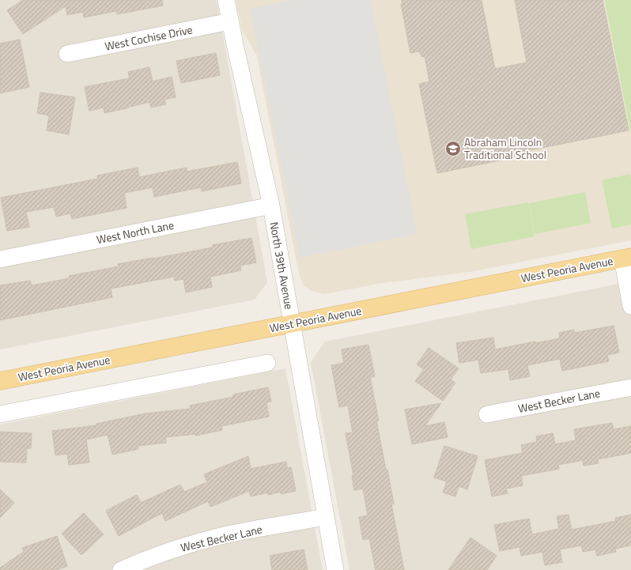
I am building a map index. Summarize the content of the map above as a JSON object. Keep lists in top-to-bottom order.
{
  "streets": {
    "main road": ["West Peoria Avenue"],
    "street": [
      "West Cochise Drive",
      "West North Lane",
      "North 39th Avenue",
      "West Becker Lane"
    ]
  },
  "crossings": [
    ["West Cochise Drive", "North 39th Avenue"],
    ["West North Lane", "North 39th Avenue"],
    ["North 39th Avenue", "West Peoria Avenue"],
    ["North 39th Avenue", "West Becker Lane"]
  ],
  "places": {
    "school or university": ["Abraham Lincoln Traditional School"]
  }
}
